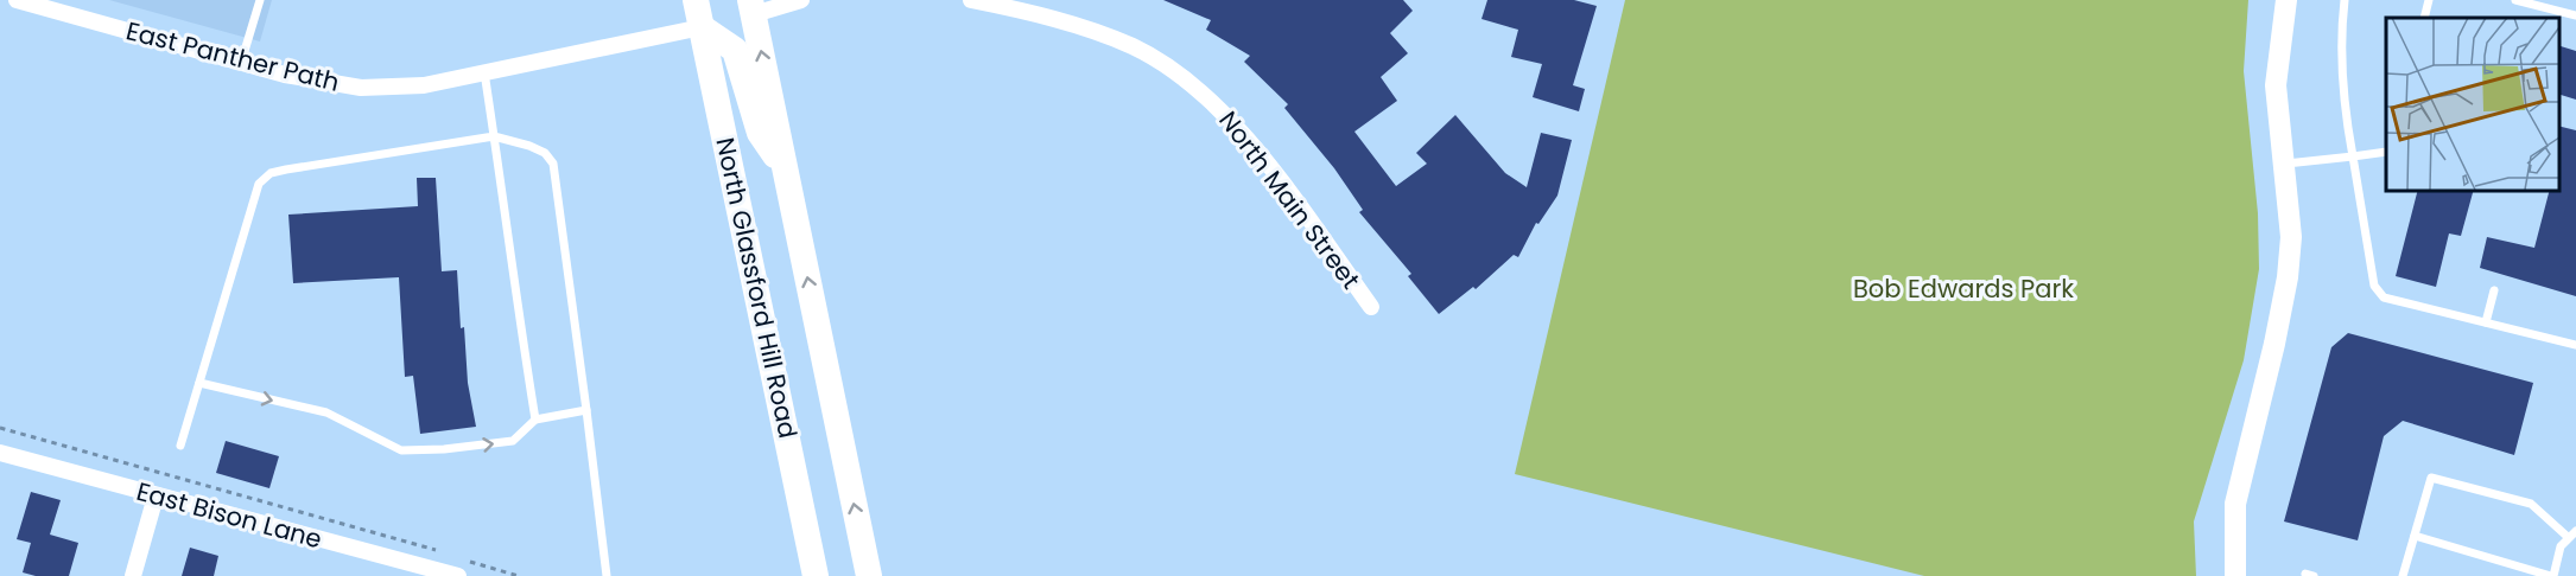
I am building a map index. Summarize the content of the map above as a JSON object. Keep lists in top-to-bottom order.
{
  "streets": {
    "main road": ["North Glassford Hill Road"],
    "street": ["East Panther Path", "North Main Street", "East Bison Lane"]
  },
  "crossings": [
    ["East Panther Path", "North Glassford Hill Road"]
  ],
  "parks": ["Bob Edwards Park"]
}
